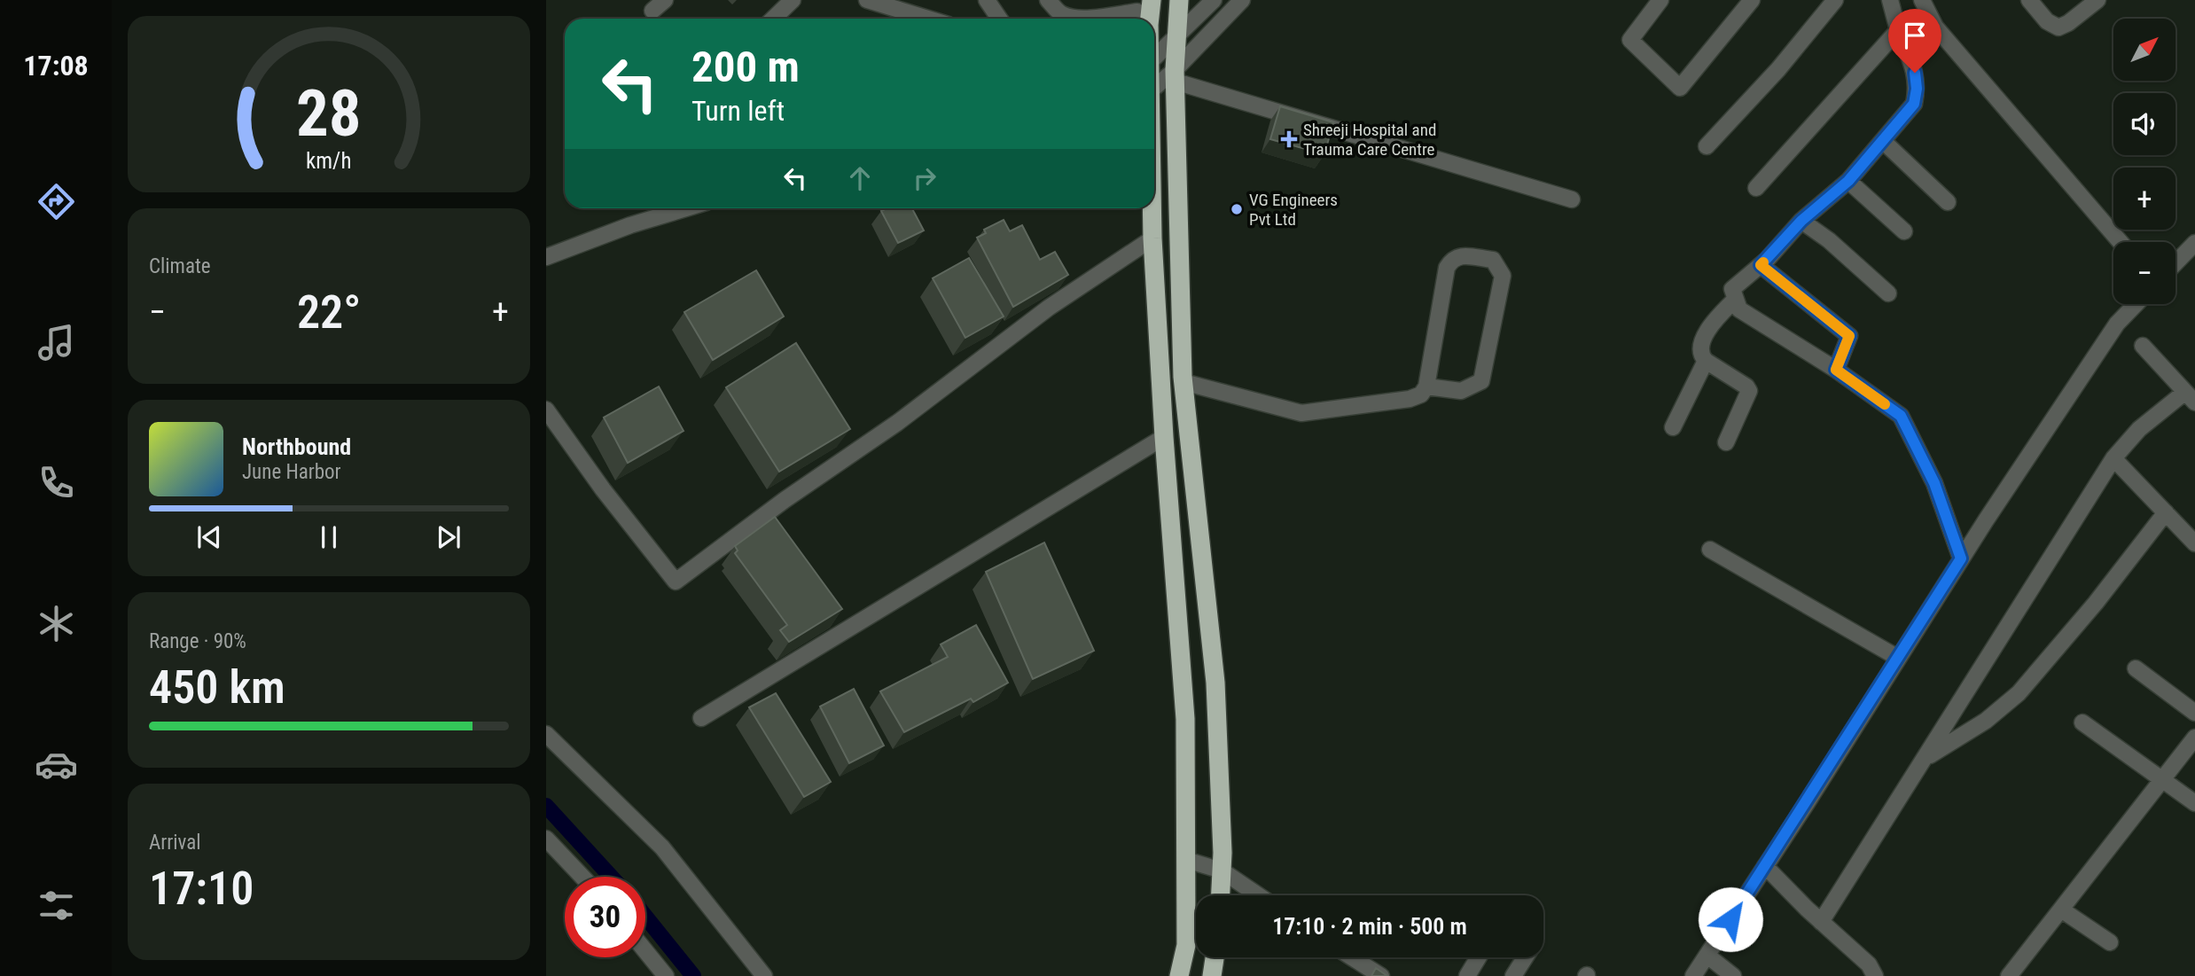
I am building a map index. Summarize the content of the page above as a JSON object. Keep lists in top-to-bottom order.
{
  "places": {
    "health": ["Shreeji Hospital and Trauma Care Centre"],
    "other": ["VG Engineers Pvt Ltd"]
  },
  "north": "top right",
  "page": {
    "tabs": "17:08",
    "map_buttons": ["+", "−"],
    "turn": ["200 m", "Turn left"],
    "tile": [
      "Climate",
      ["Range · 90%", "450 km"],
      ["Arrival", "17:10"]
    ],
    "heat": ["−", "22°", "+"],
    "song": ["Northbound", "June Harbor"],
    "limit": "30",
    "trip": "17:10 · 2 min · 500 m",
    "gauge": ["28", "km/h"]
  }
}
